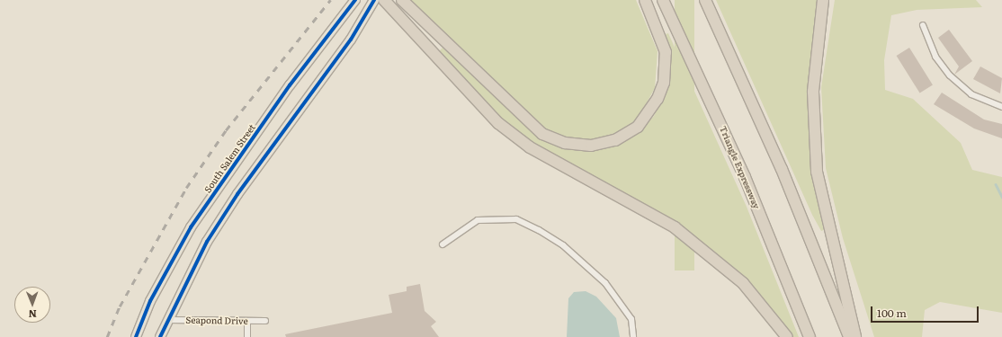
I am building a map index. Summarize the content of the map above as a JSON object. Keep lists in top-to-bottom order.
{
  "streets": {
    "highway": ["Triangle Expressway"],
    "main road": ["South Salem Street"],
    "street": ["Seapond Drive"]
  },
  "scale_bar": "100 m",
  "north": "bottom"
}
